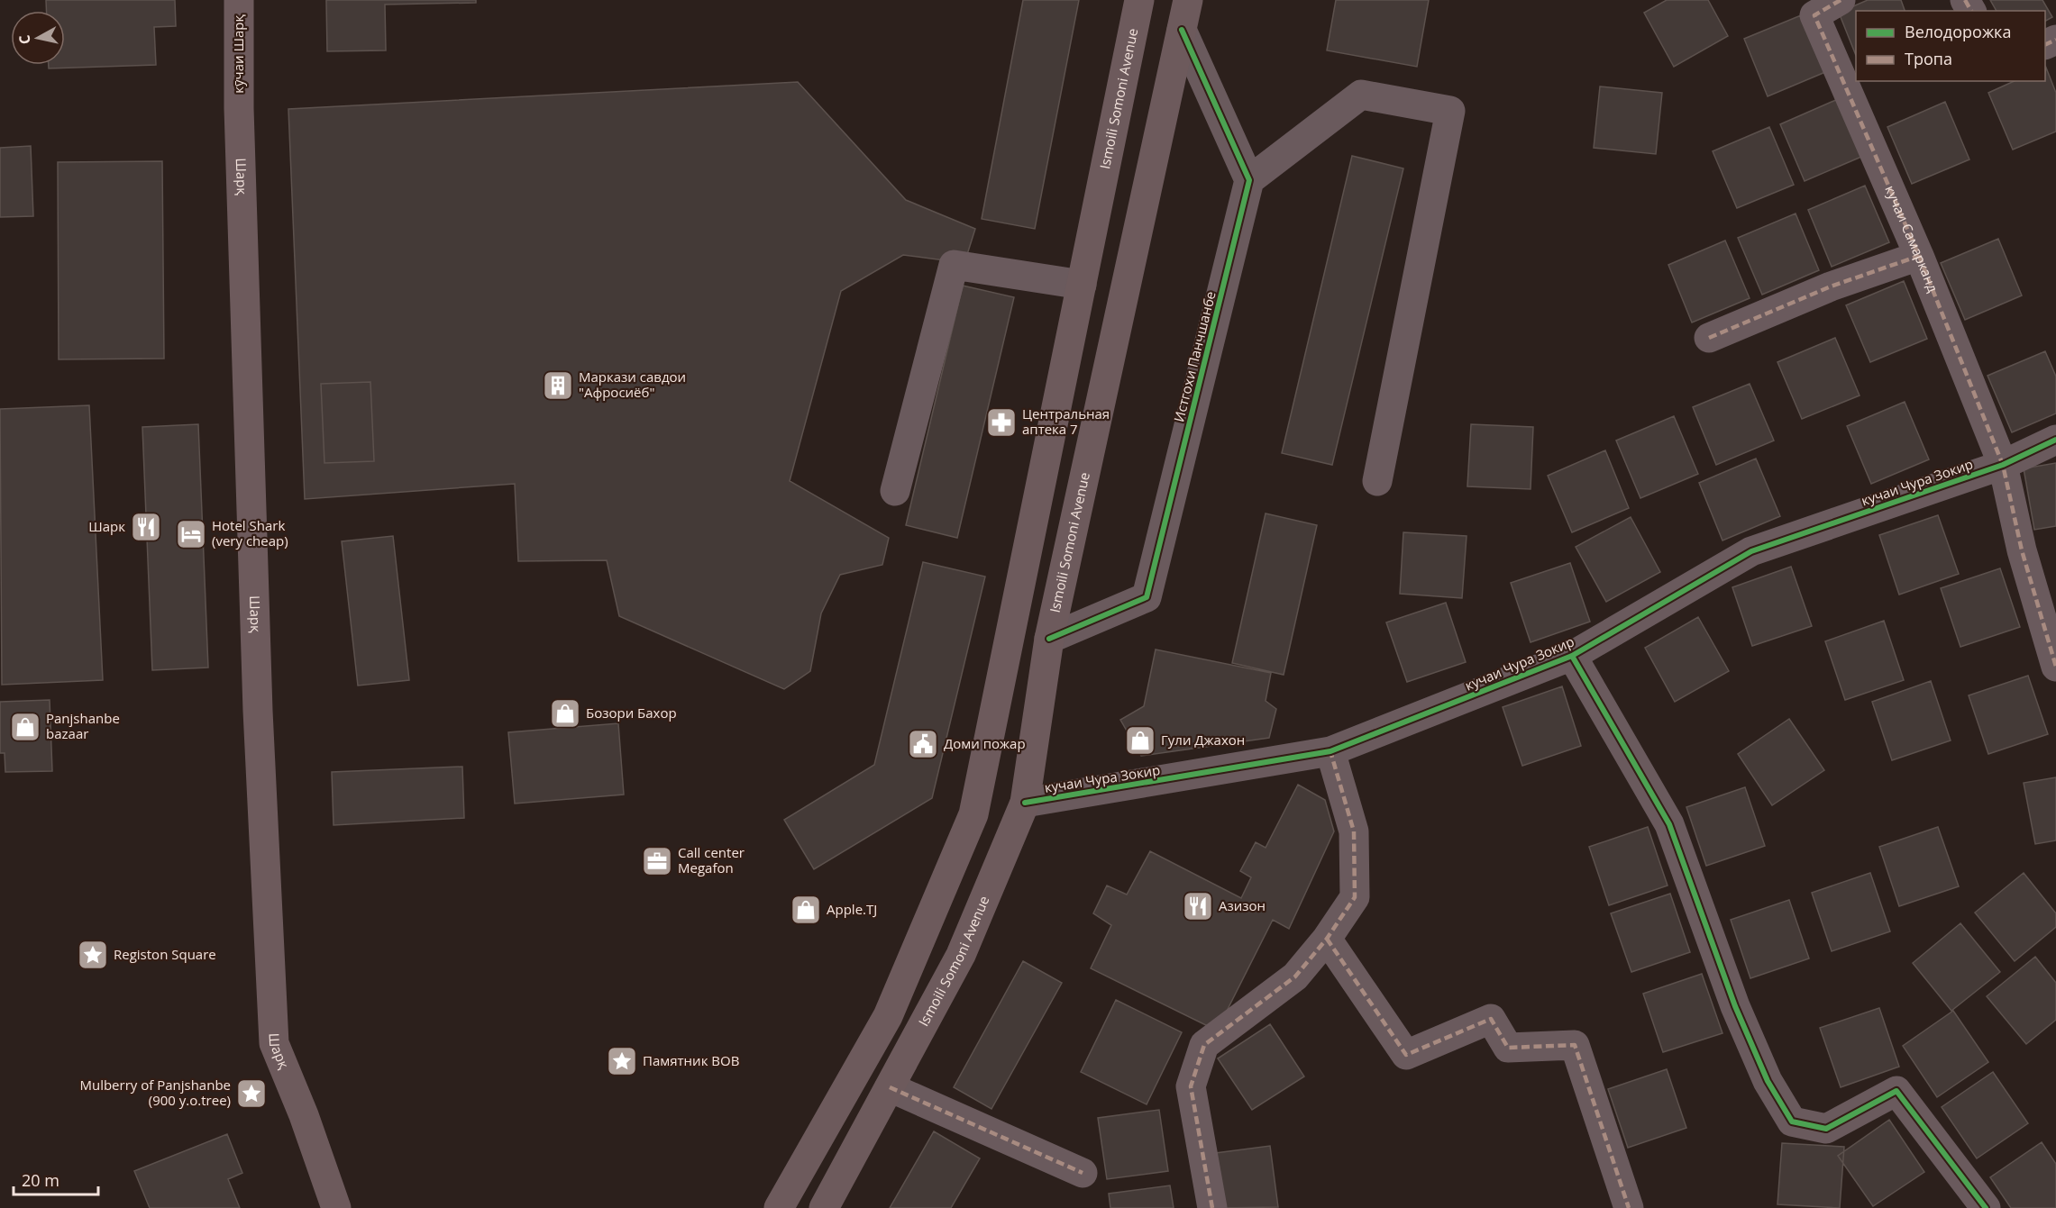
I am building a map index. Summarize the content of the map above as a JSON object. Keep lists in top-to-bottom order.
{
  "streets": {
    "main road": ["кӯчаи Шарқ", "Ismoili Somoni Avenue", "Шарқ"],
    "street": ["кучаи Самарканд", "Истгохи Панчшанбе", "кучаи Чура Зокир"]
  },
  "crossings": [
    ["кӯчаи Шарқ", "Шарқ"],
    ["Ismoili Somoni Avenue", "Истгохи Панчшанбе"],
    ["Ismoili Somoni Avenue", "кучаи Чура Зокир"],
    ["кучаи Самарканд", "кучаи Чура Зокир"]
  ],
  "places": {
    "building": ["Маркази савдои \"Афросиёб\""],
    "pharmacy": ["Центральная аптека 7"],
    "restaurant": ["Шарк", "Азизон"],
    "hotel": ["Hotel Shark (very cheap)"],
    "shop": [
      "Бозори Бахор",
      "Panjshanbe bazaar",
      "Гули Джахон",
      "Apple.TJ"
    ],
    "public building": ["Доми пожар"],
    "office": ["Call center Megafon"],
    "place": ["Registon Square", "Памятник ВОВ", "Mulberry of Panjshanbe (900 y.o.tree)"]
  },
  "legend": ["Велодорожка", "Тропа"],
  "scale_bar": "20 m",
  "north": "left"
}
